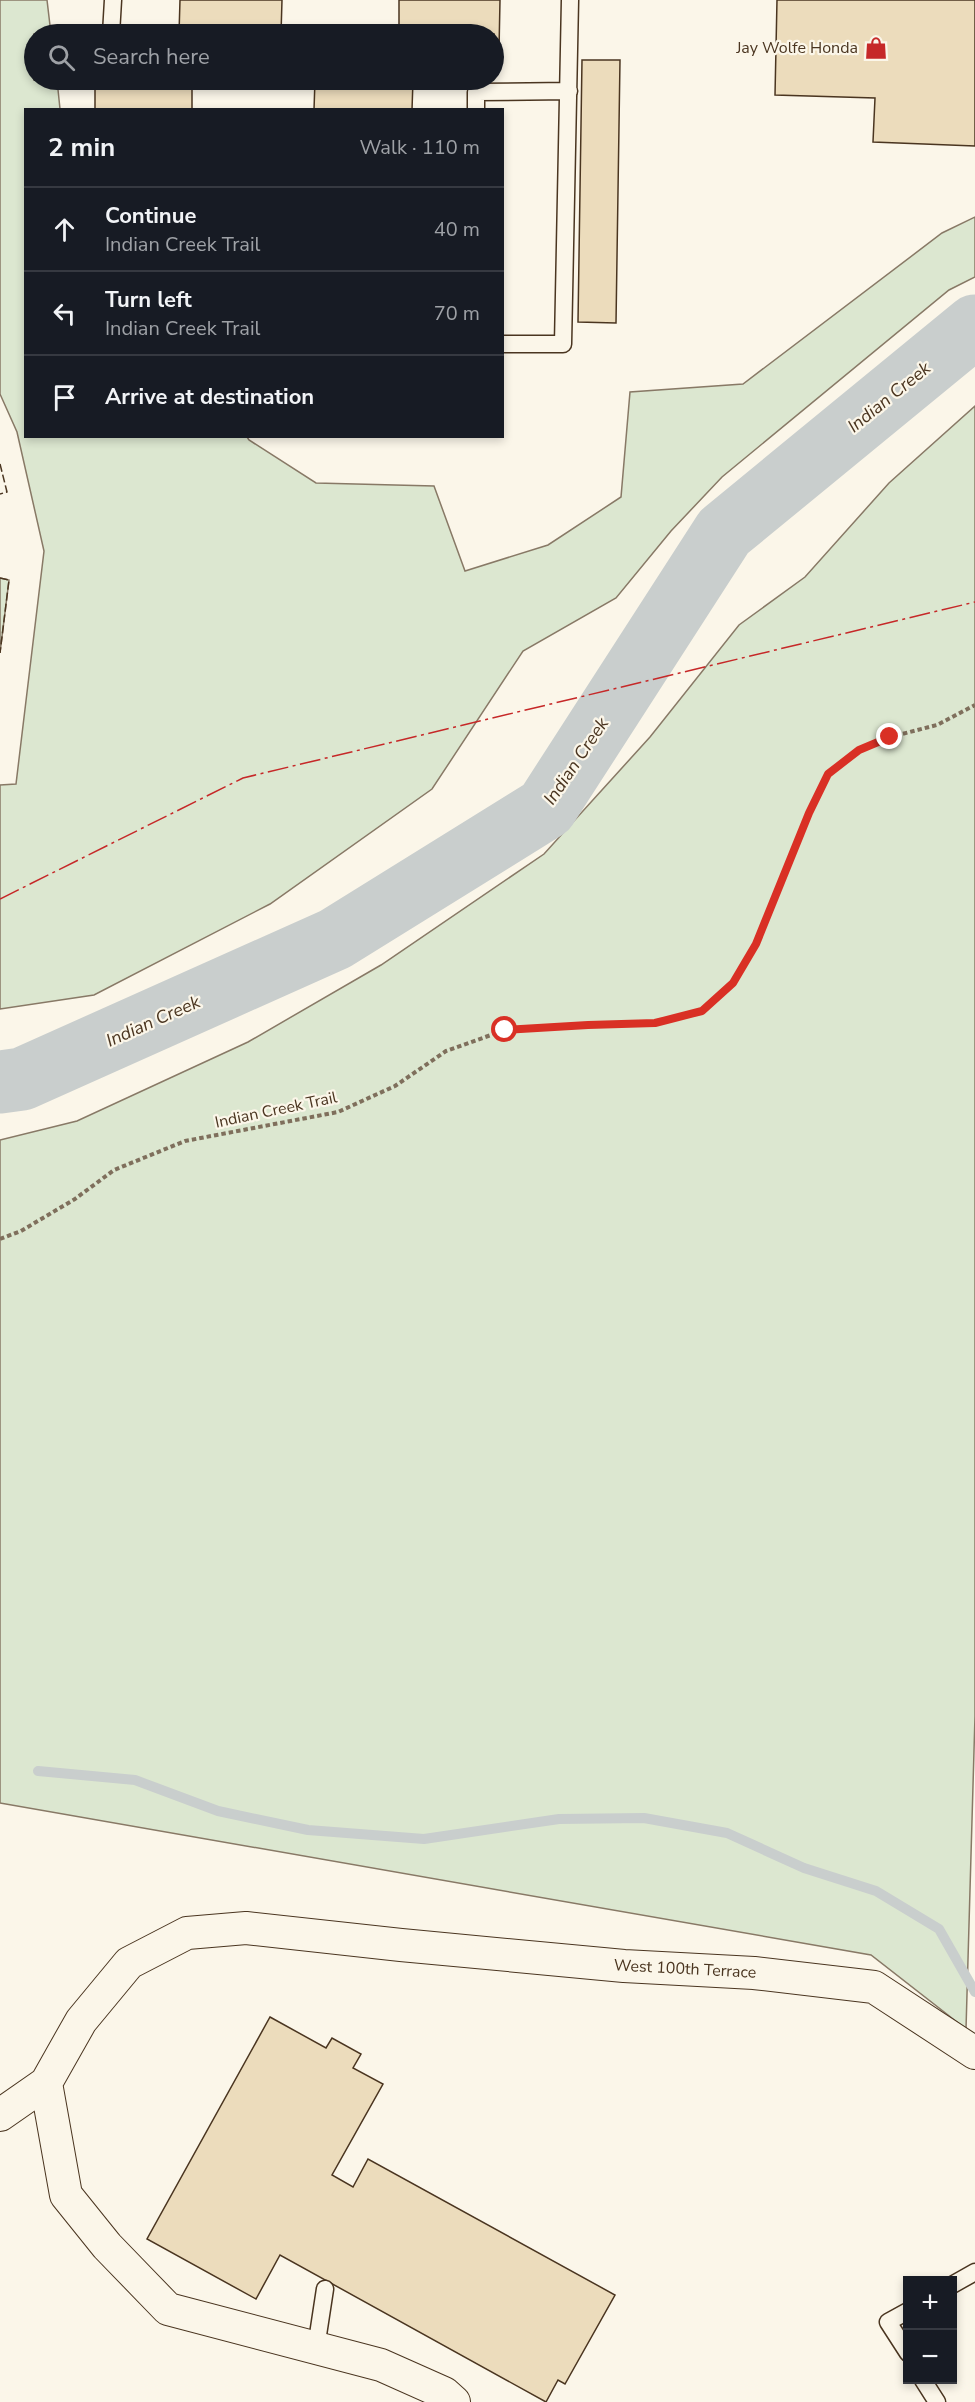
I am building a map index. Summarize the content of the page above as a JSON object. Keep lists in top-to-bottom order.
{
  "streets": {
    "street": ["West 100th Terrace"],
    "path": ["Indian Creek Trail"]
  },
  "water": ["Indian Creek"],
  "places": {
    "shop": ["Jay Wolfe Honda"]
  },
  "page": {
    "search": "Search here",
    "heading": ["2 min", "Walk · 110 m"],
    "list": [
      ["Continue", "Indian Creek Trail", "40 m"],
      ["Turn left", "Indian Creek Trail", "70 m"],
      "Arrive at destination"
    ],
    "map_buttons": ["+", "−"]
  }
}
